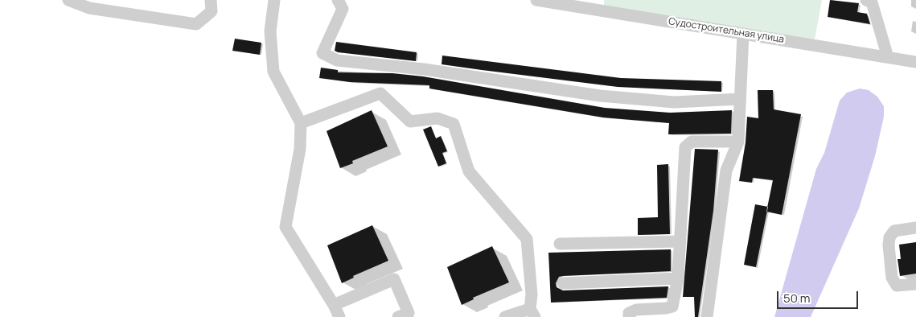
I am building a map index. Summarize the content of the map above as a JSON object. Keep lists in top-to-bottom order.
{
  "streets": {
    "street": ["Судостроительная улица"]
  },
  "scale_bar": "50 m"
}
